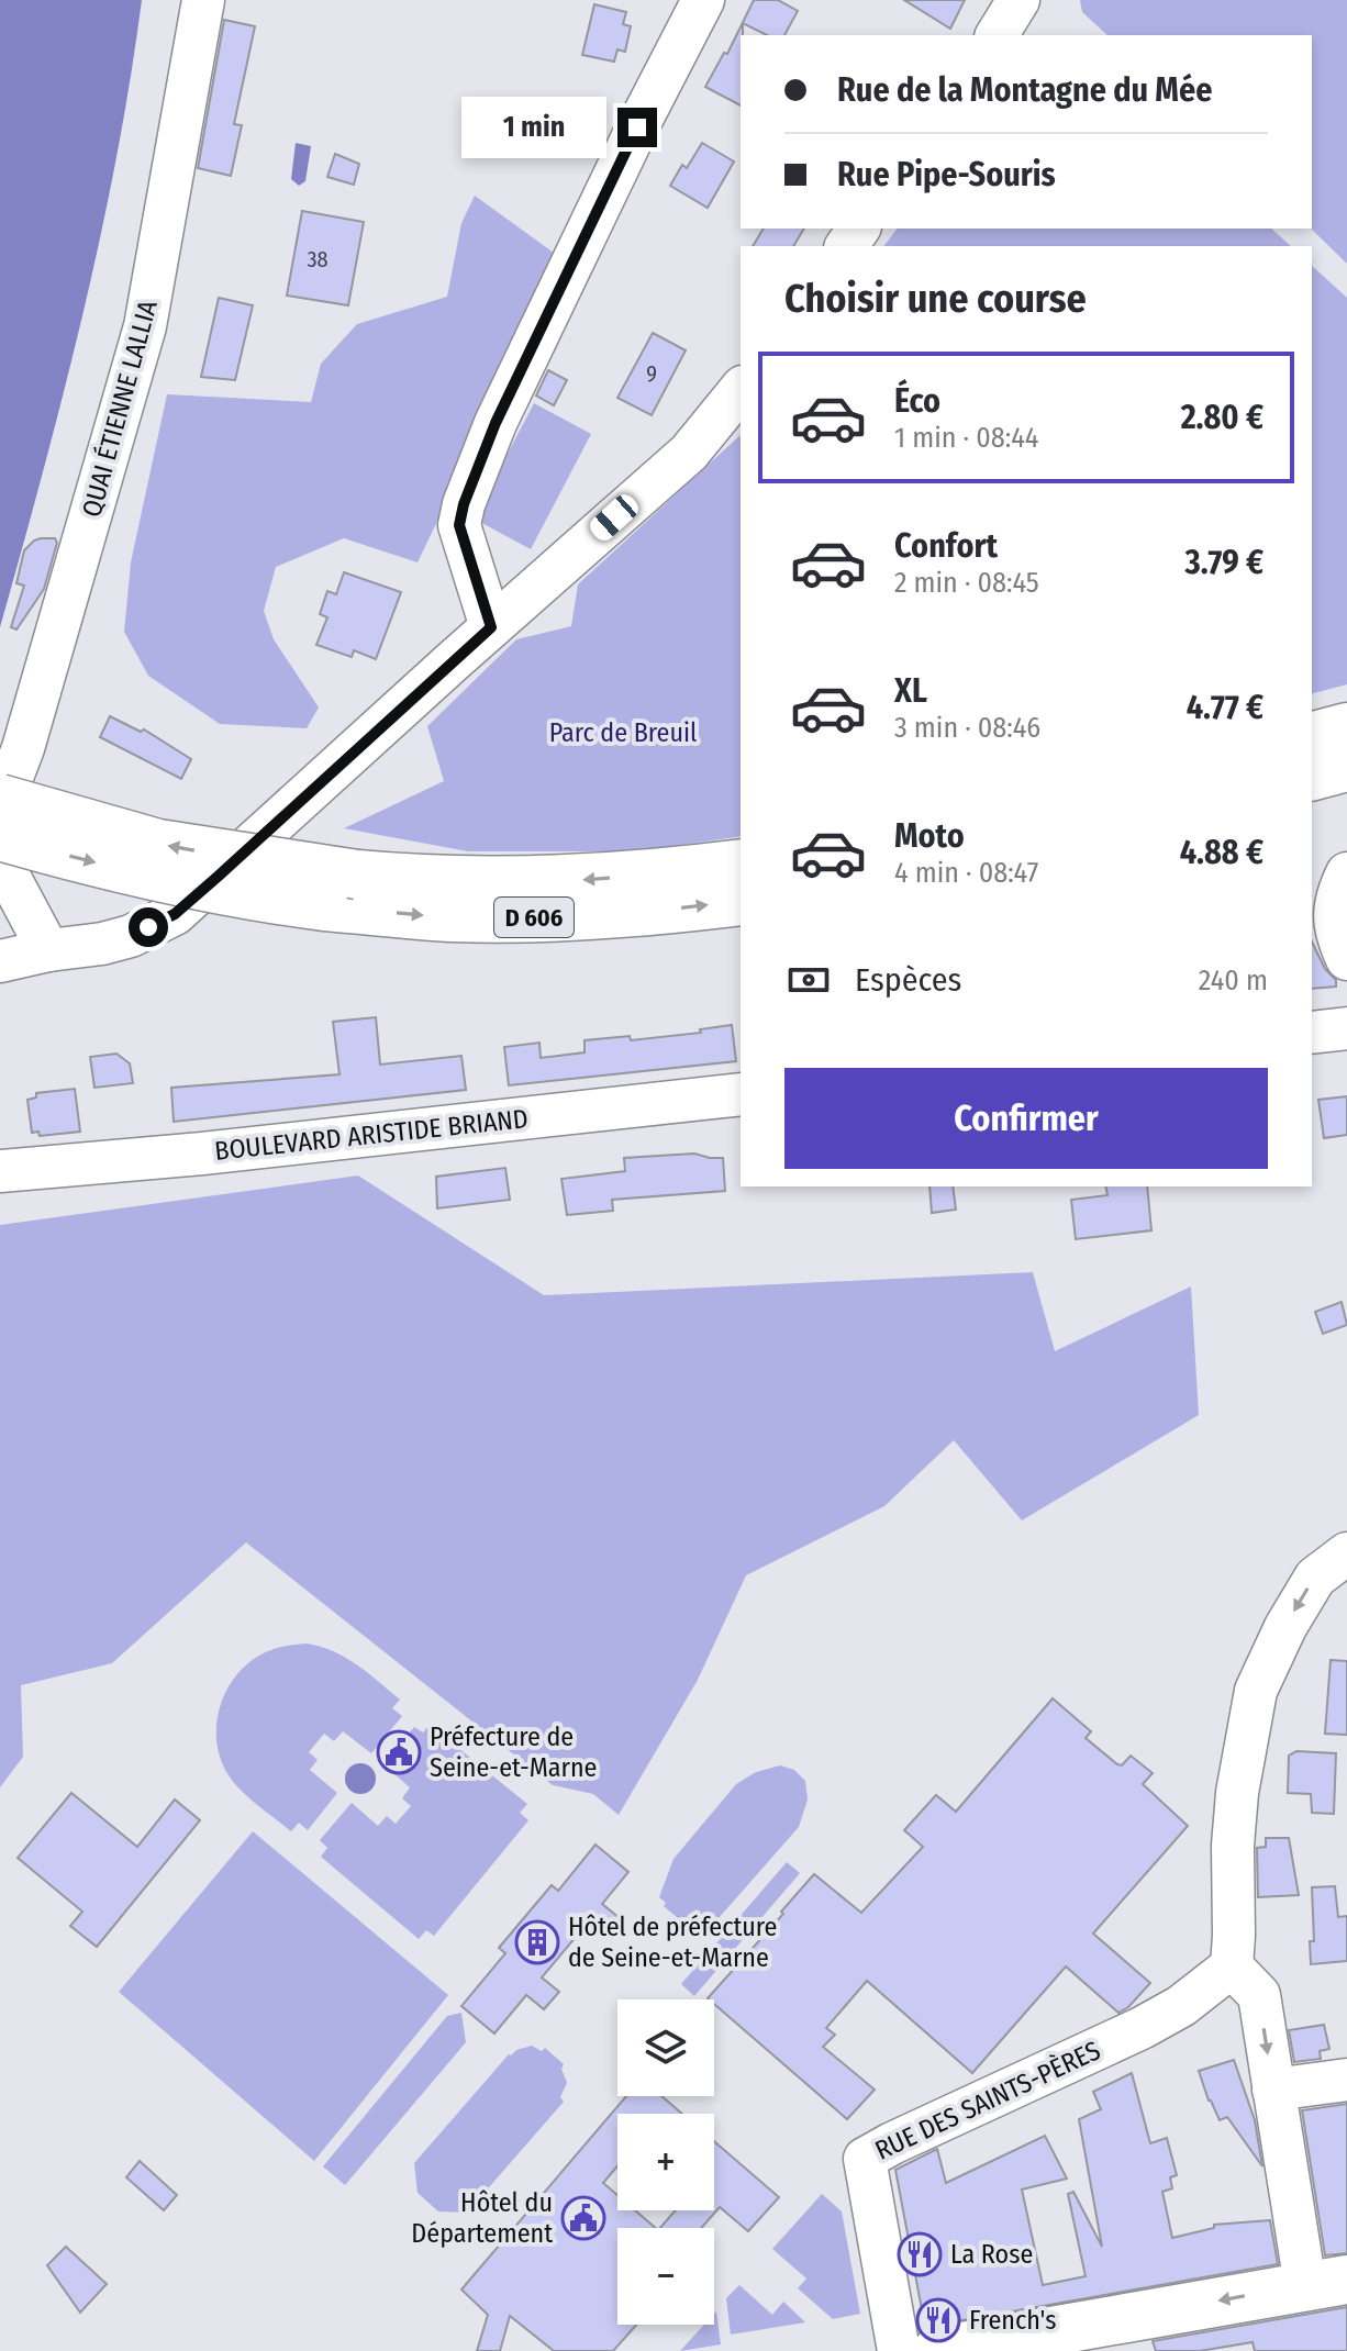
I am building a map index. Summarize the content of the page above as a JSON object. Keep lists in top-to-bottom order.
{
  "streets": {
    "main road": ["D 606"],
    "street": ["QUAI ÉTIENNE LALLIA", "BOULEVARD ARISTIDE BRIAND", "RUE DES SAINTS-PÈRES"]
  },
  "parks": ["Parc de Breuil"],
  "places": {
    "public building": ["Préfecture de Seine-et-Marne", "Hôtel du Département"],
    "building": ["Hôtel de préfecture de Seine-et-Marne"],
    "restaurant": ["La Rose", "French's"]
  },
  "house_numbers": ["38", "9"],
  "page": {
    "banner": ["Rue de la Montagne du Mée", "Rue Pipe-Souris"],
    "bubble": "1 min",
    "heading": "Choisir une course",
    "list": [
      {
        "name": "Éco",
        "note": "1 min · 08:44",
        "value": "2.80 €"
      },
      {
        "name": "Confort",
        "note": "2 min · 08:45",
        "value": "3.79 €"
      },
      {
        "name": "XL",
        "note": "3 min · 08:46",
        "value": "4.77 €"
      },
      {
        "name": "Moto",
        "note": "4 min · 08:47",
        "value": "4.88 €"
      }
    ],
    "pay": ["Espèces", "240 m"],
    "buttons": "Confirmer",
    "map_buttons": ["+", "−"]
  }
}
